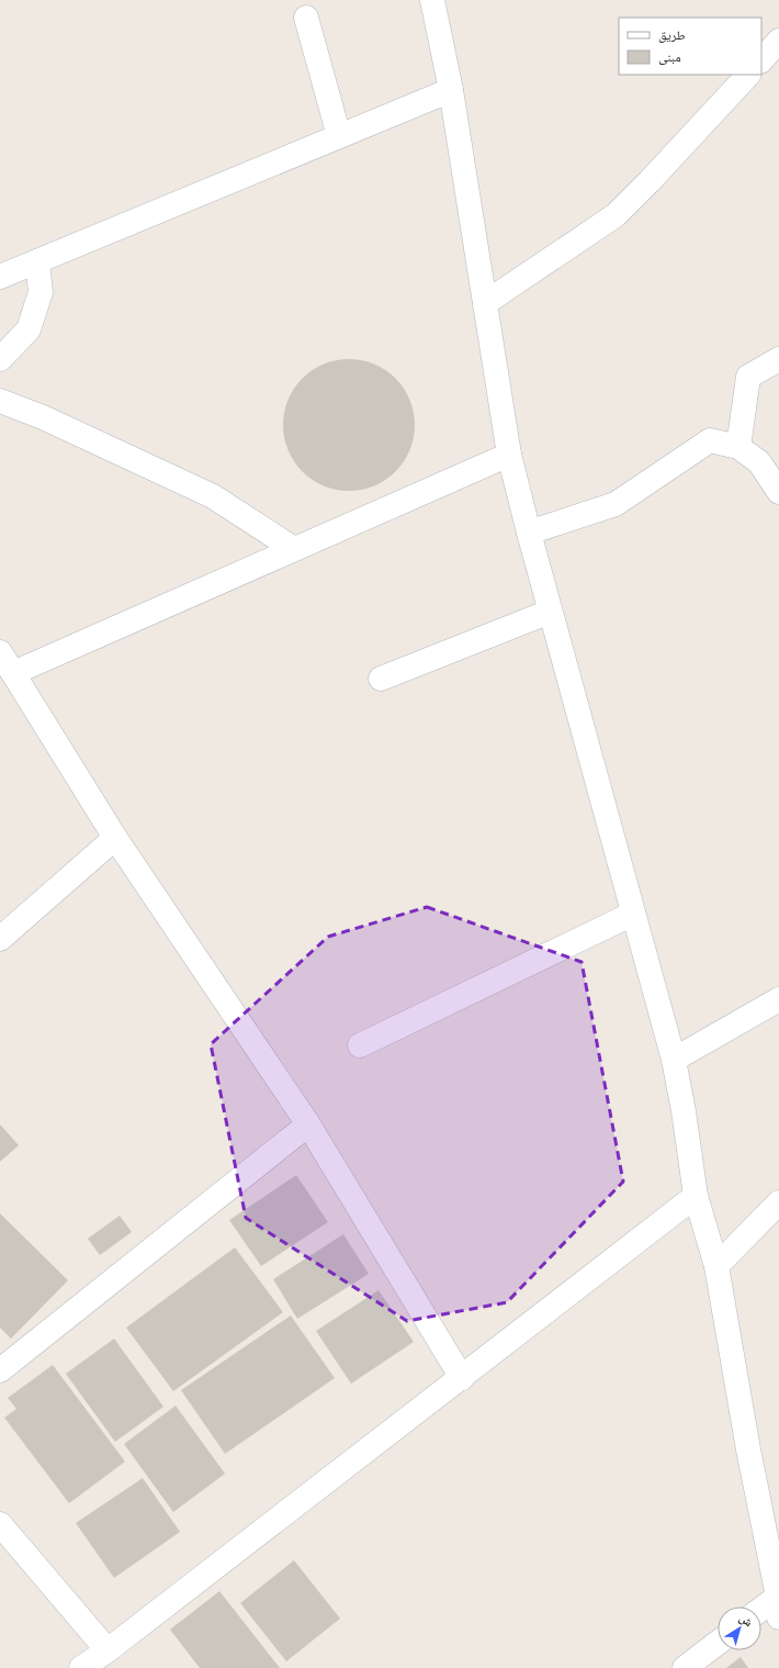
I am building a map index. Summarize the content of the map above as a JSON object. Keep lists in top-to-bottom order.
{
  "legend": ["طريق", "مبنى"],
  "north": "top right"
}
